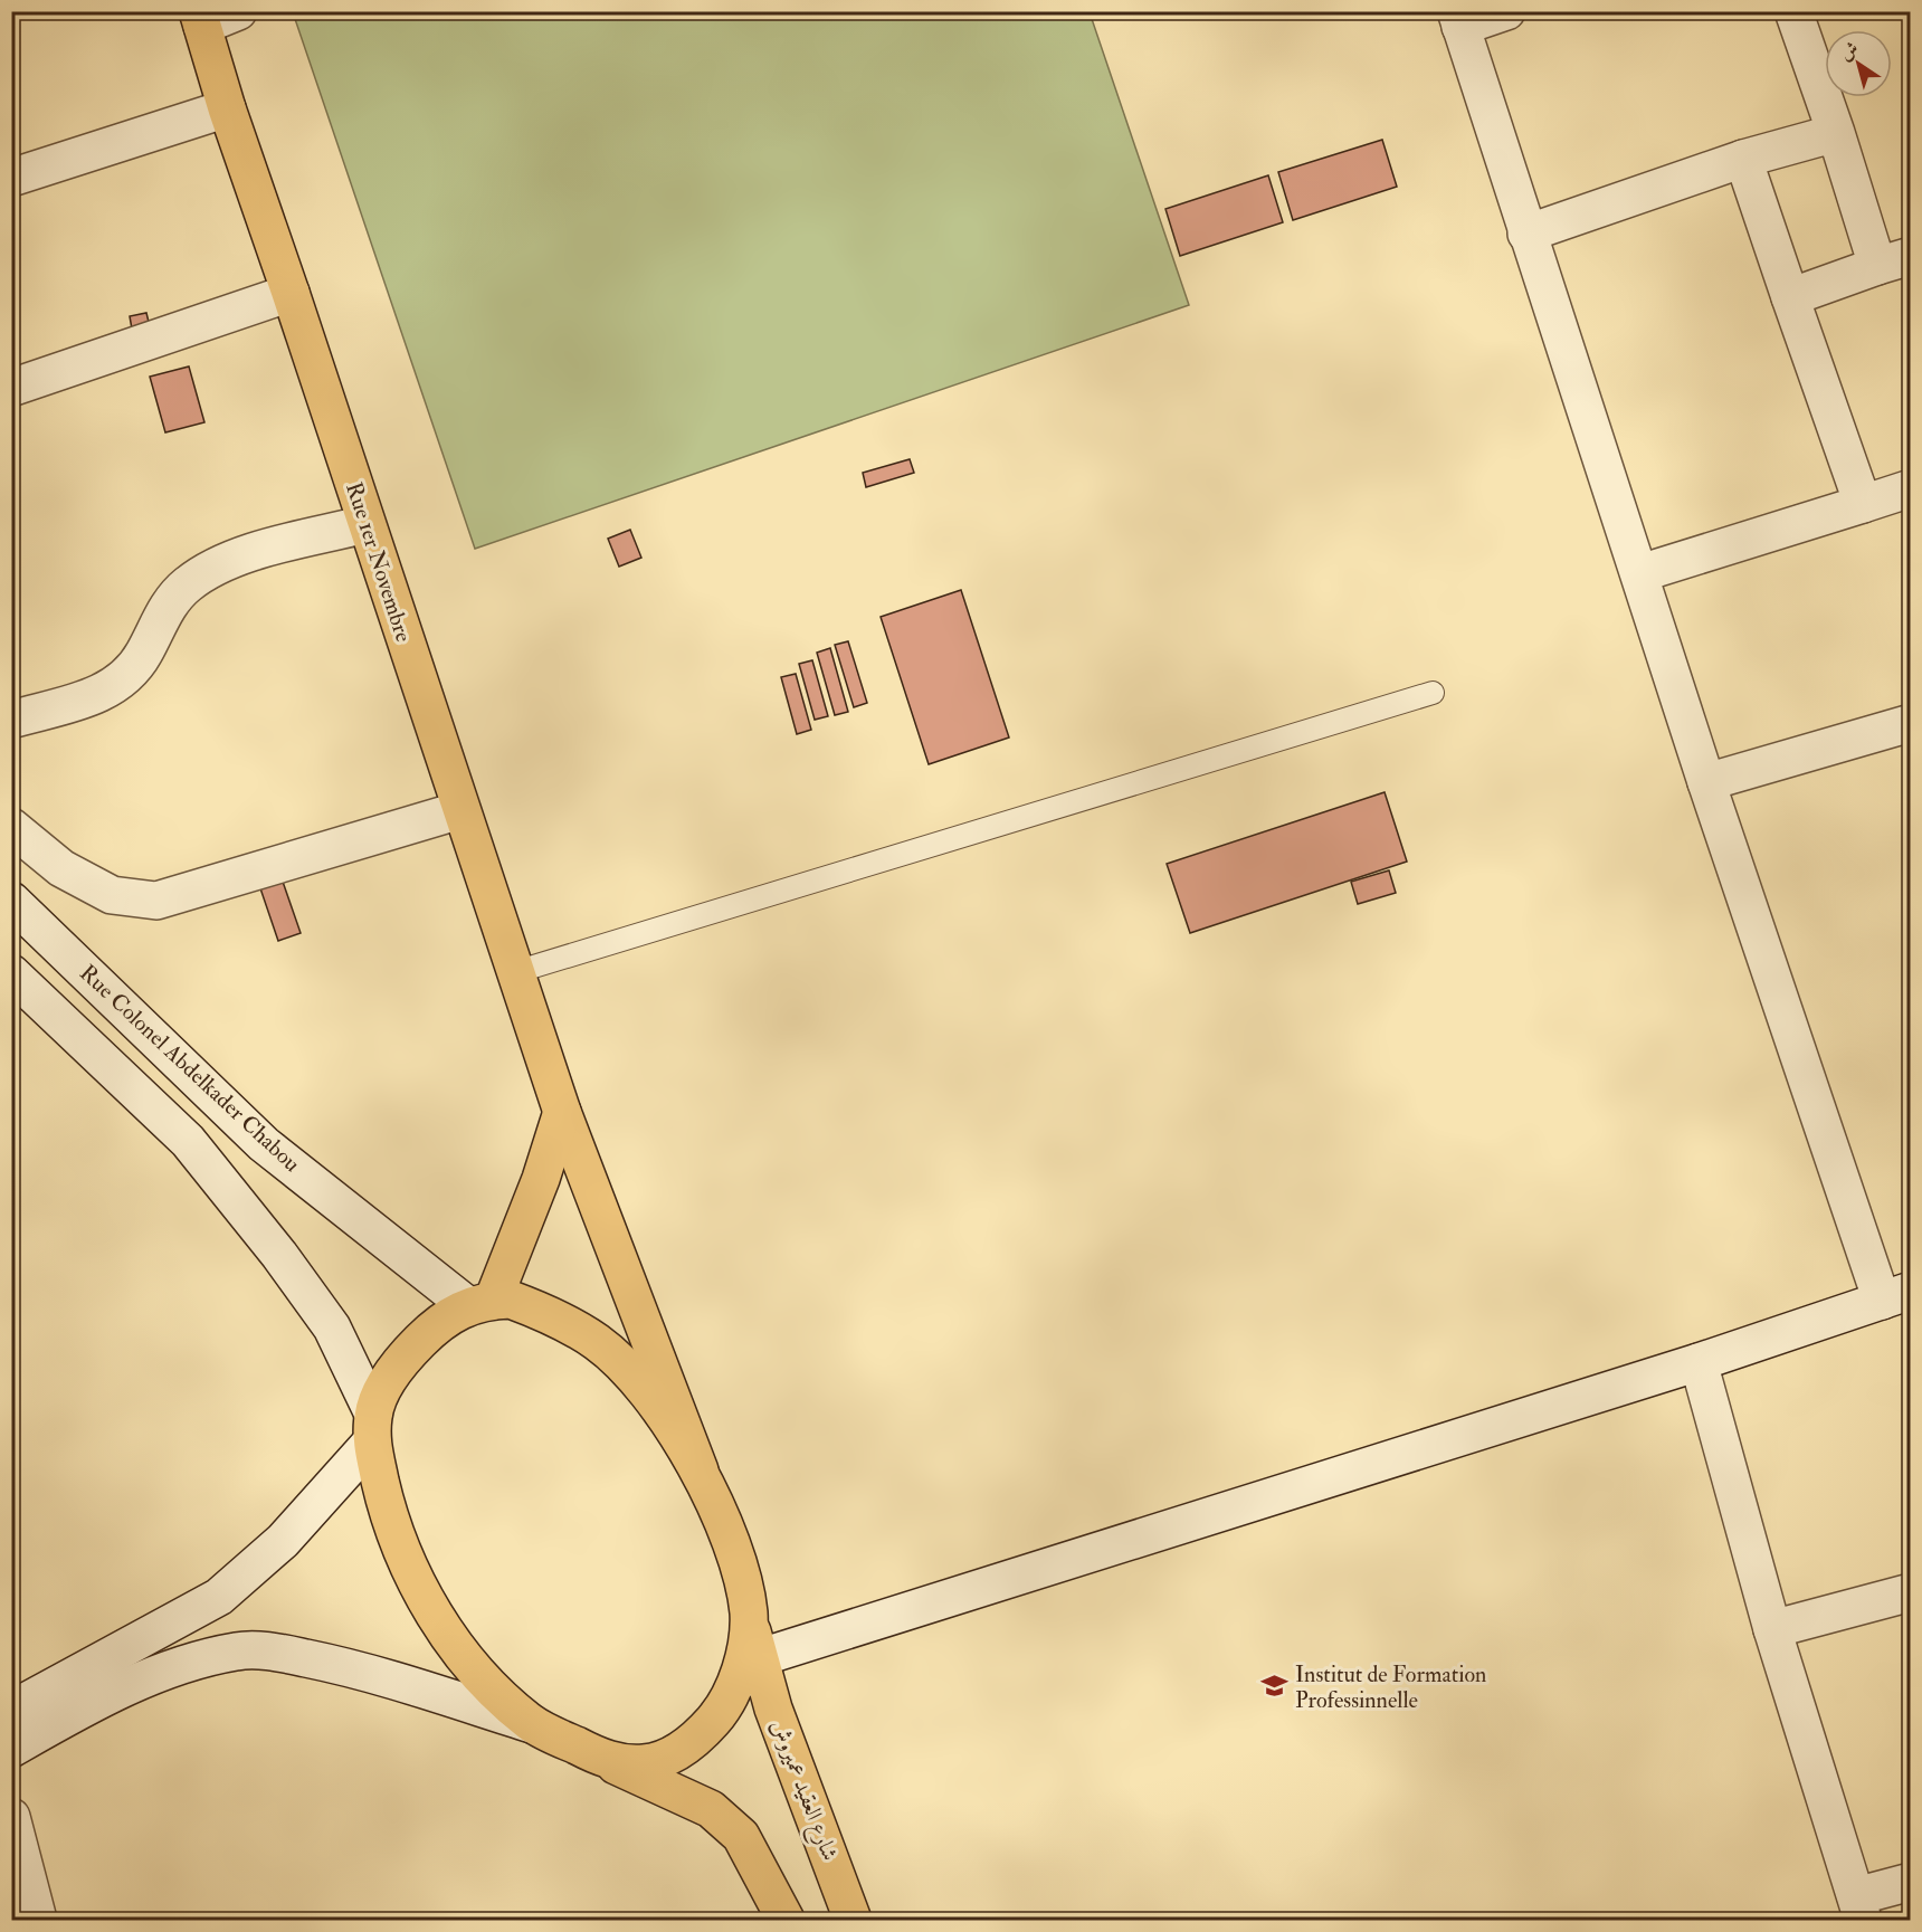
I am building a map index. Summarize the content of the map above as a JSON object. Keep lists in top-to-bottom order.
{
  "streets": {
    "main road": ["Rue 1er Novembre", "شارع العقيد عميروش"],
    "street": ["Rue Colonel Abdelkader Chabou"]
  },
  "places": {
    "school or university": ["Institut de Formation Professinnelle"]
  },
  "north": "top left"
}
